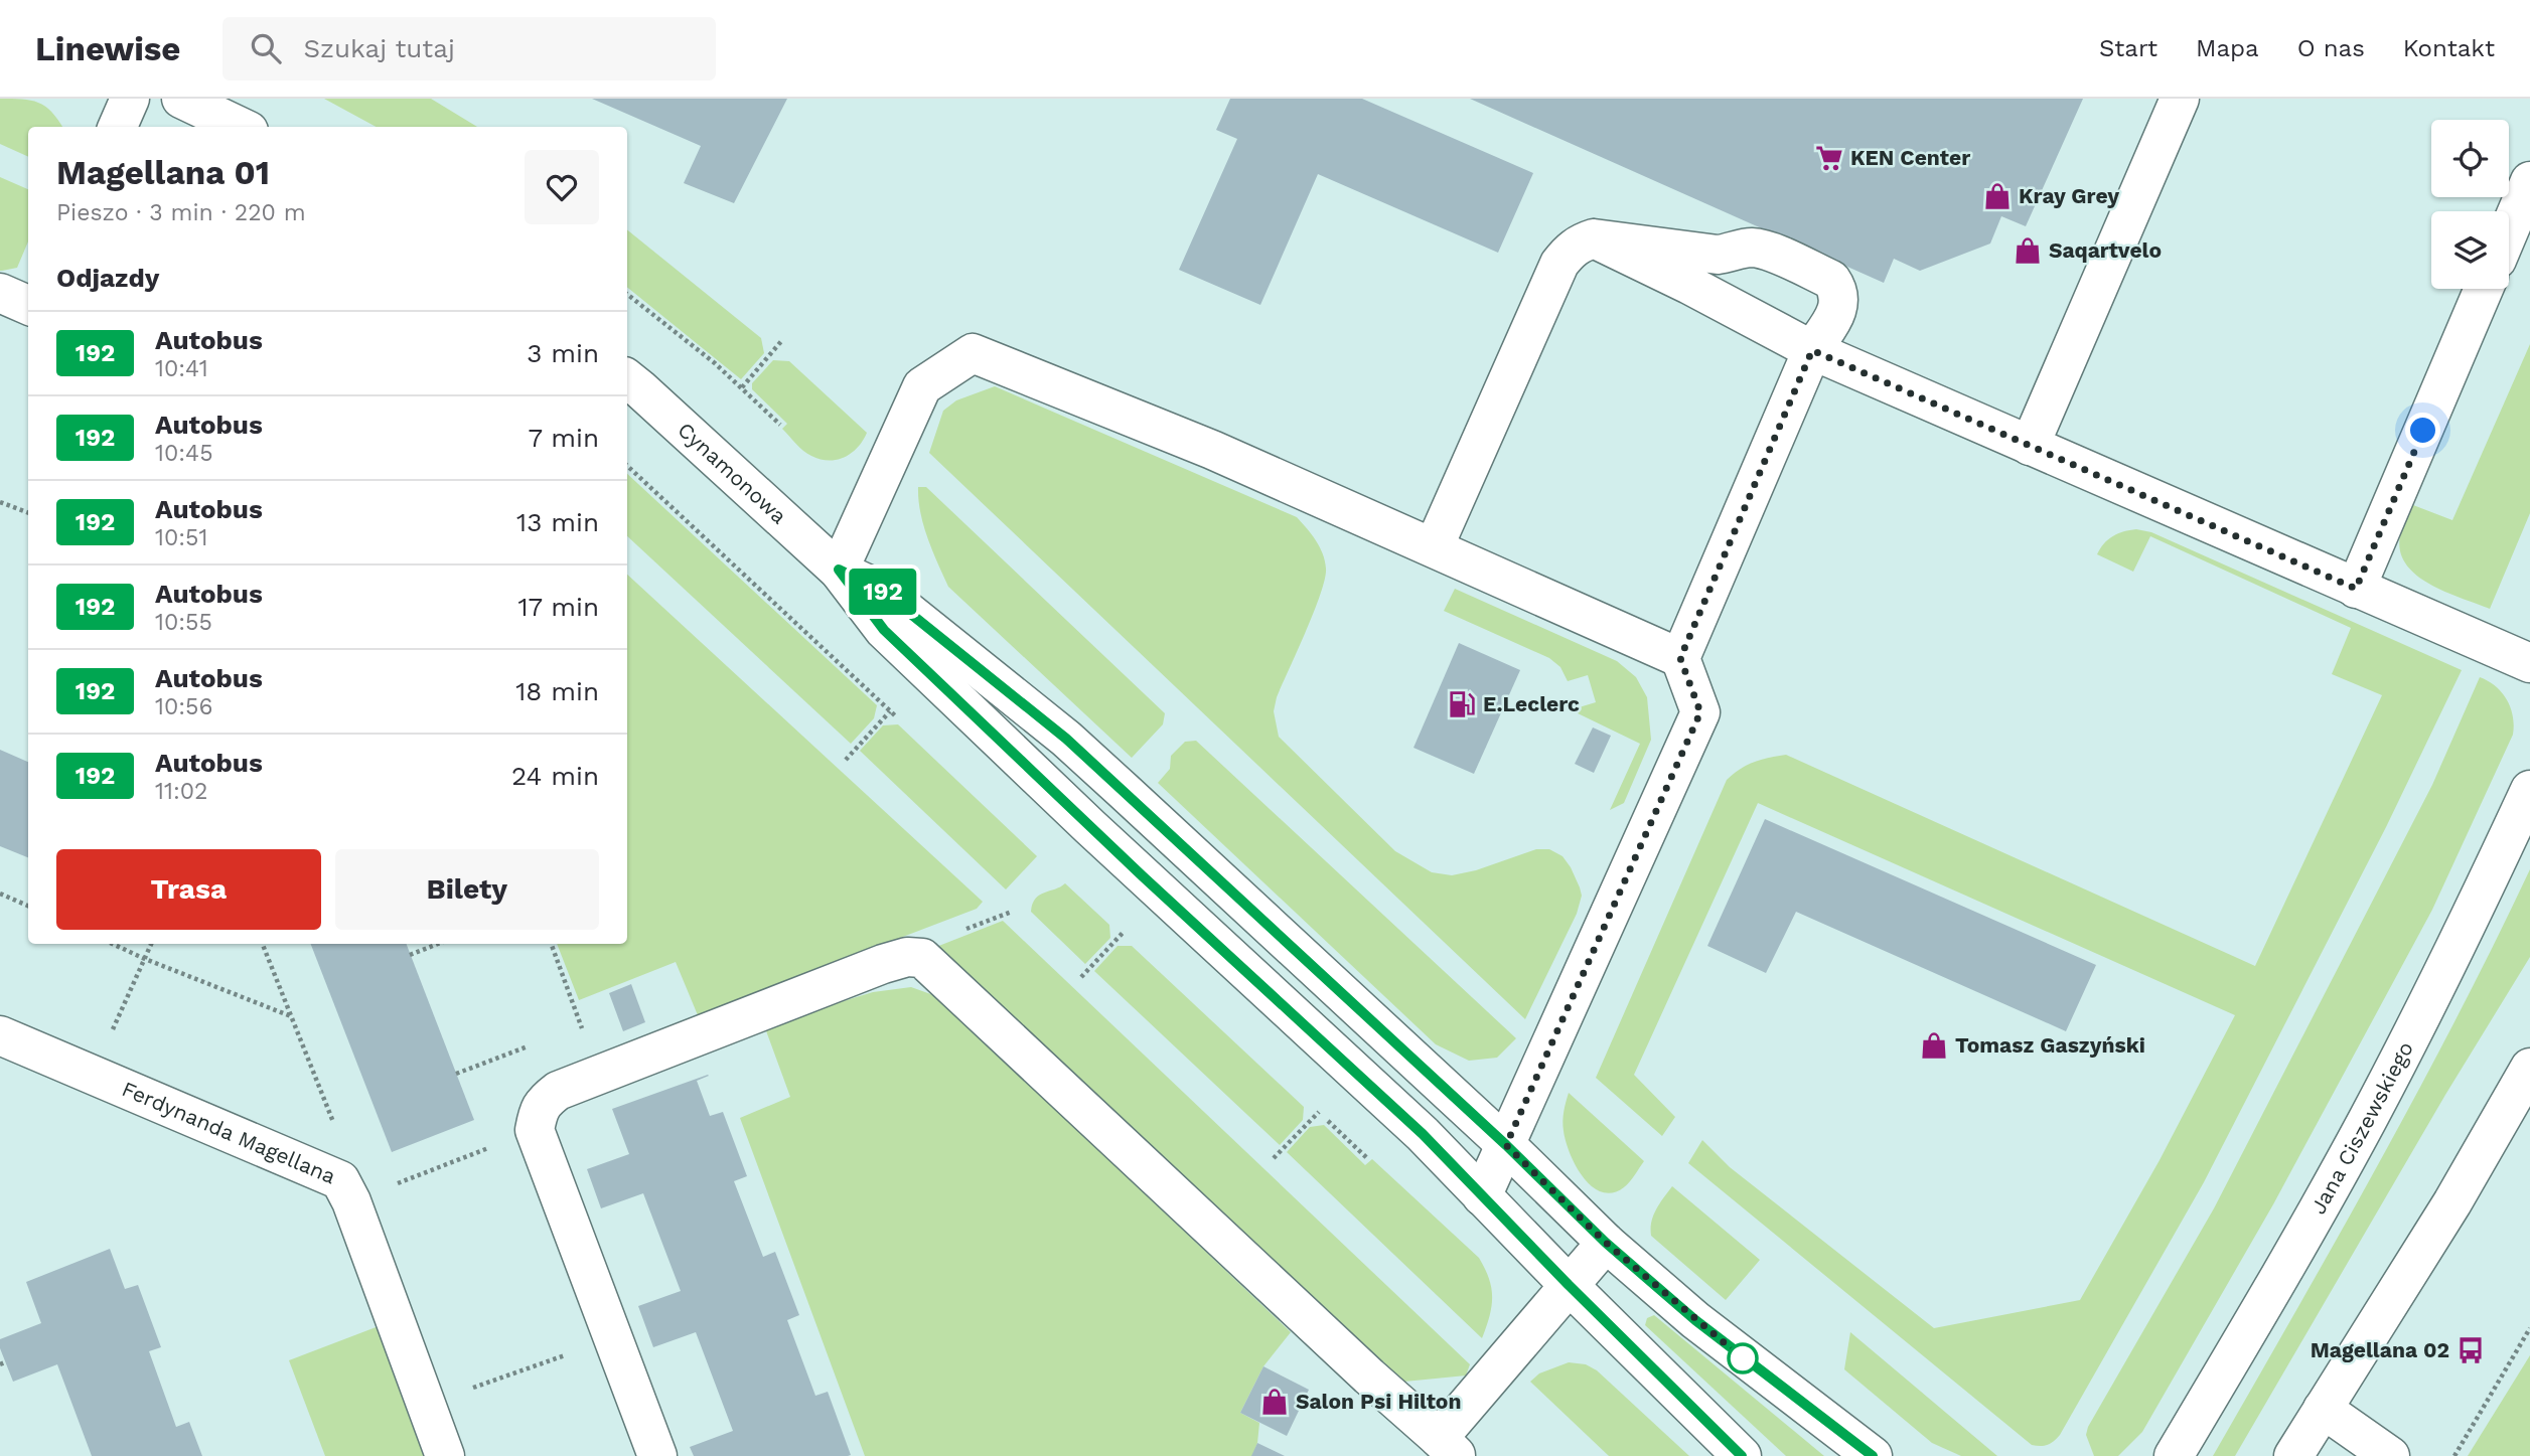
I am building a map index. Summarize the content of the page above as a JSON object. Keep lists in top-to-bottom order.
{
  "streets": {
    "street": ["Cynamonowa", "Jana Ciszewskiego", "Ferdynanda Magellana"]
  },
  "places": {
    "supermarket": ["KEN Center"],
    "shop": [
      "Kray Grey",
      "Saqartvelo",
      "Tomasz Gaszyński",
      "Salon Psi Hilton"
    ],
    "fuel station": ["E.Leclerc"],
    "bus stop": ["Magellana 02"]
  },
  "lines": ["bus line 192"],
  "page": {
    "header": "Linewise",
    "search": "Szukaj tutaj",
    "nav": [
      "Start",
      "Mapa",
      "O nas",
      "Kontakt"
    ],
    "on_map": "192",
    "heading": [
      ["Magellana 01", "Pieszo · 3 min · 220 m"],
      "Odjazdy"
    ],
    "list": [
      {
        "mark": "192",
        "name": "Autobus",
        "note": "10:41",
        "value": "3 min"
      },
      {
        "mark": "192",
        "name": "Autobus",
        "note": "10:45",
        "value": "7 min"
      },
      {
        "mark": "192",
        "name": "Autobus",
        "note": "10:51",
        "value": "13 min"
      },
      {
        "mark": "192",
        "name": "Autobus",
        "note": "10:55",
        "value": "17 min"
      },
      {
        "mark": "192",
        "name": "Autobus",
        "note": "10:56",
        "value": "18 min"
      },
      {
        "mark": "192",
        "name": "Autobus",
        "note": "11:02",
        "value": "24 min"
      }
    ],
    "buttons": ["Trasa", "Bilety"]
  }
}
